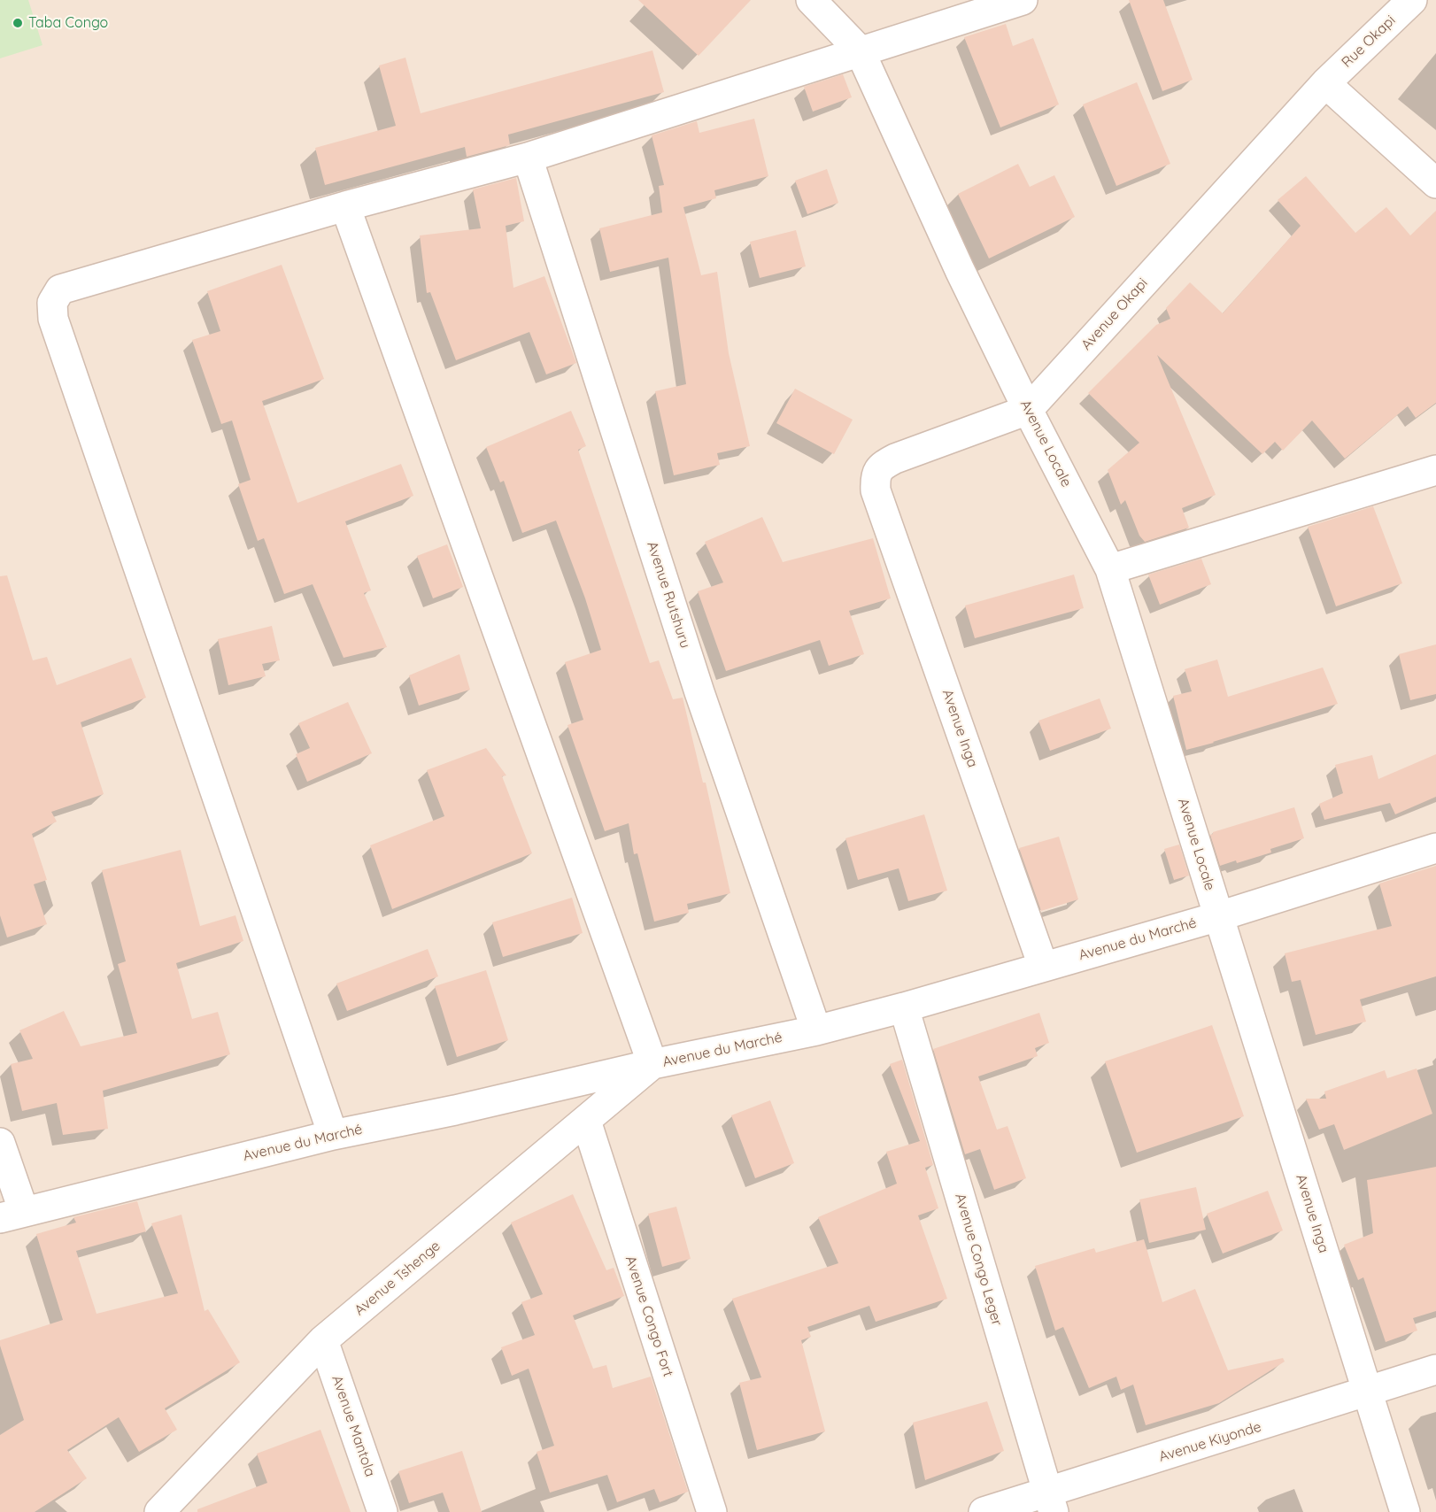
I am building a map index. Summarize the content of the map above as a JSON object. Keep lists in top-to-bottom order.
{
  "streets": {
    "street": [
      "Rue Okapi",
      "Avenue Okapi",
      "Avenue Locale",
      "Avenue Rutshuru",
      "Avenue Inga",
      "Avenue du Marché",
      "Avenue Congo Leger",
      "Avenue Tshenge",
      "Avenue Congo Fort",
      "Avenue Mantola",
      "Avenue Kiyonde"
    ]
  },
  "crossings": [
    ["Rue Okapi", "Avenue Okapi"],
    ["Avenue Okapi", "Avenue Locale"],
    ["Avenue Okapi", "Avenue Inga"],
    ["Avenue Locale", "Avenue Inga"],
    ["Avenue Locale", "Avenue du Marché"],
    ["Avenue Rutshuru", "Avenue du Marché"],
    ["Avenue Inga", "Avenue du Marché"],
    ["Avenue Inga", "Avenue Kiyonde"],
    ["Avenue du Marché", "Avenue Congo Leger"],
    ["Avenue du Marché", "Avenue Tshenge"],
    ["Avenue Congo Leger", "Avenue Kiyonde"],
    ["Avenue Tshenge", "Avenue Congo Fort"],
    ["Avenue Tshenge", "Avenue Mantola"]
  ],
  "places": ["Taba Congo"]
}
